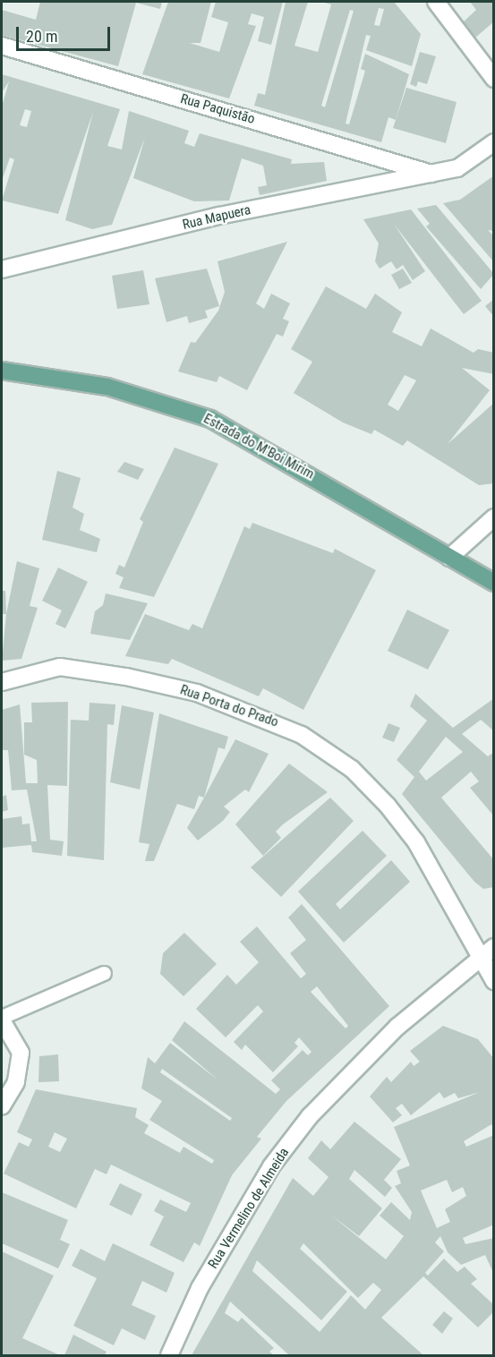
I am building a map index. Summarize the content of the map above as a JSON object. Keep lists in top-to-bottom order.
{
  "streets": {
    "main road": ["Estrada do M'Boi Mirim"],
    "street": [
      "Rua Paquistão",
      "Rua Mapuera",
      "Rua Porta do Prado",
      "Rua Vermelino de Almeida"
    ]
  },
  "crossings": [
    ["Rua Paquistão", "Rua Mapuera"],
    ["Rua Porta do Prado", "Rua Vermelino de Almeida"]
  ],
  "scale_bar": "20 m"
}
